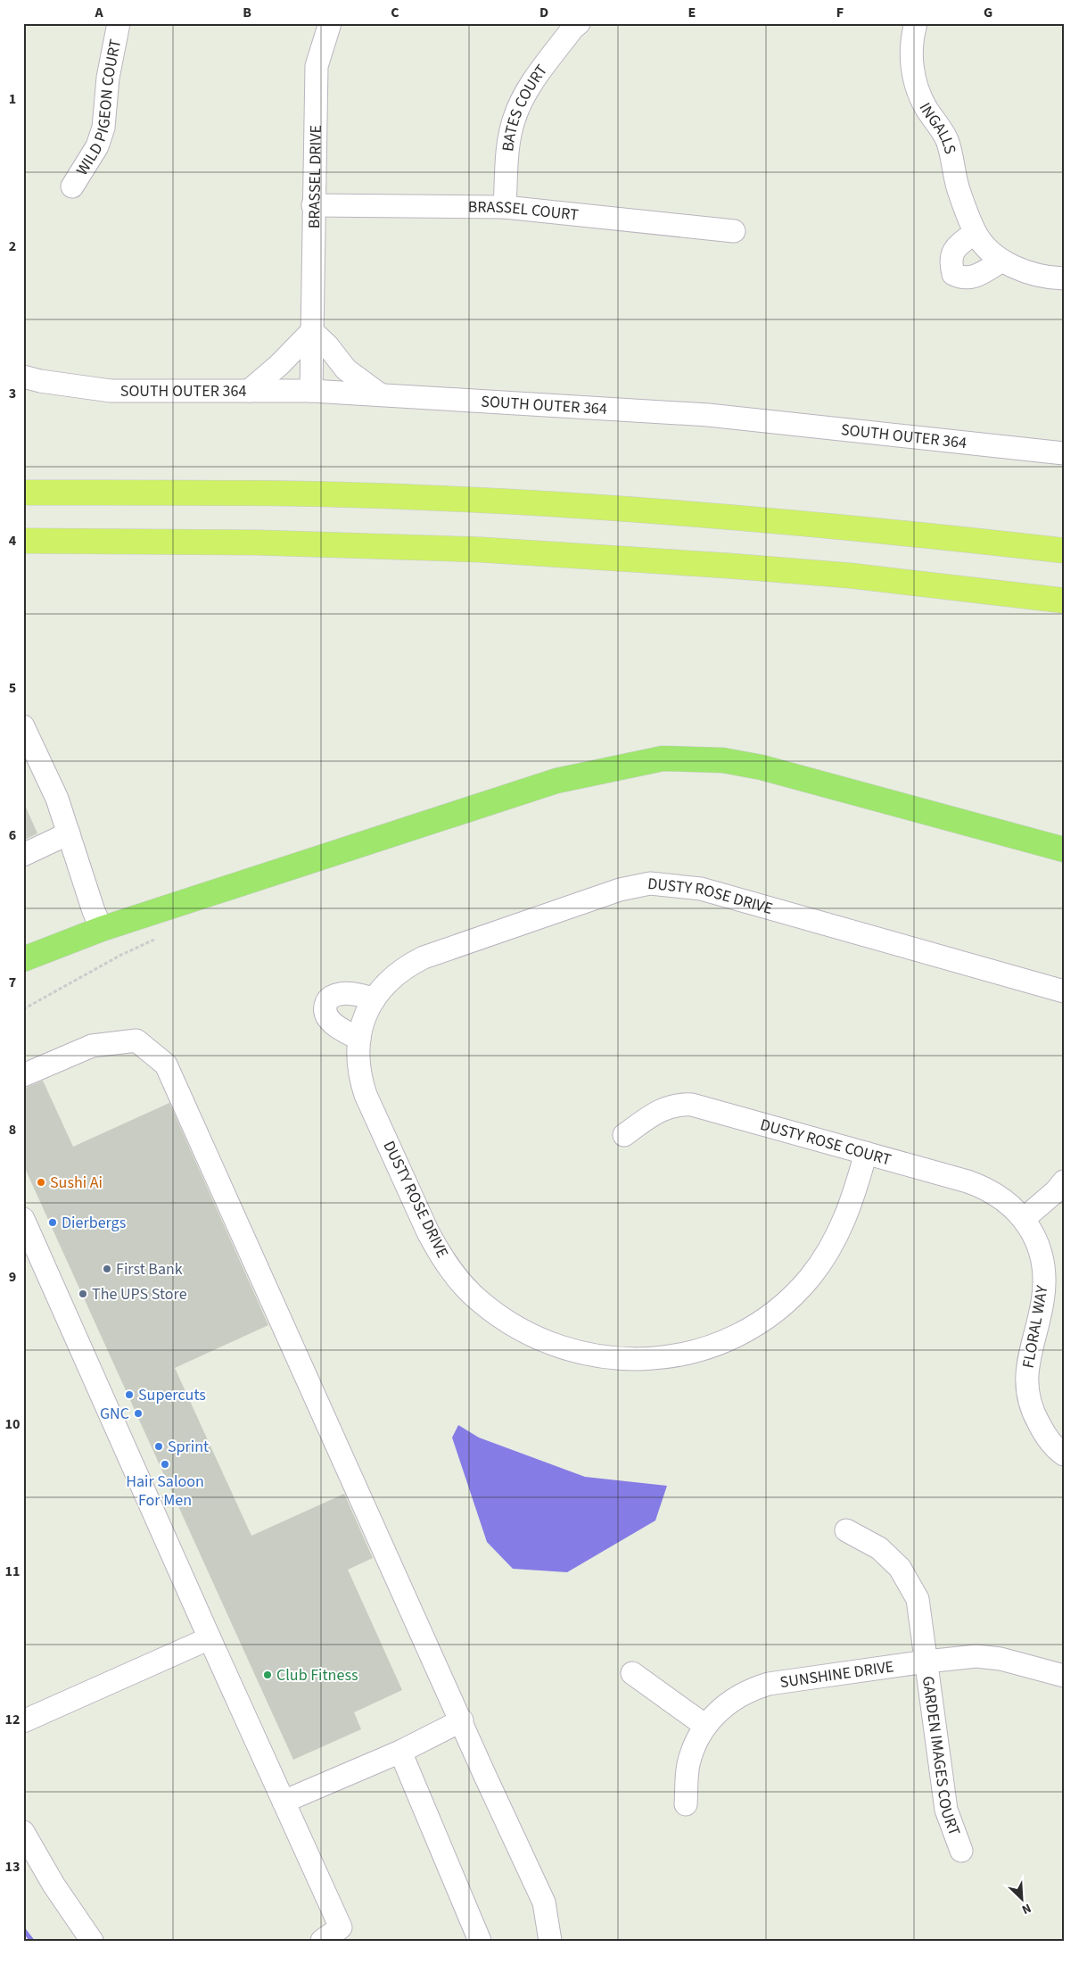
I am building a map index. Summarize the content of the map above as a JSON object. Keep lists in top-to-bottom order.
{
  "streets": {
    "street": [
      "WILD PIGEON COURT",
      "BATES COURT",
      "INGALLS",
      "BRASSEL DRIVE",
      "BRASSEL COURT",
      "SOUTH OUTER 364",
      "DUSTY ROSE DRIVE",
      "DUSTY ROSE COURT",
      "FLORAL WAY",
      "SUNSHINE DRIVE",
      "GARDEN IMAGES COURT"
    ]
  },
  "crossings": [
    ["BATES COURT", "BRASSEL COURT"],
    ["BRASSEL DRIVE", "BRASSEL COURT"],
    ["BRASSEL DRIVE", "SOUTH OUTER 364"],
    ["DUSTY ROSE DRIVE", "DUSTY ROSE COURT"],
    ["DUSTY ROSE COURT", "FLORAL WAY"],
    ["SUNSHINE DRIVE", "GARDEN IMAGES COURT"]
  ],
  "places": [
    "Sushi Ai",
    "Dierbergs",
    "First Bank",
    "The UPS Store",
    "Supercuts",
    "GNC",
    "Sprint",
    "Hair Saloon For Men",
    "Club Fitness"
  ],
  "north": "bottom right",
  "grid": {
    "columns": [
      "A",
      "B",
      "C",
      "D",
      "E",
      "F",
      "G"
    ],
    "rows": [
      "1",
      "2",
      "3",
      "4",
      "5",
      "6",
      "7",
      "8",
      "9",
      "10",
      "11",
      "12",
      "13"
    ]
  }
}
